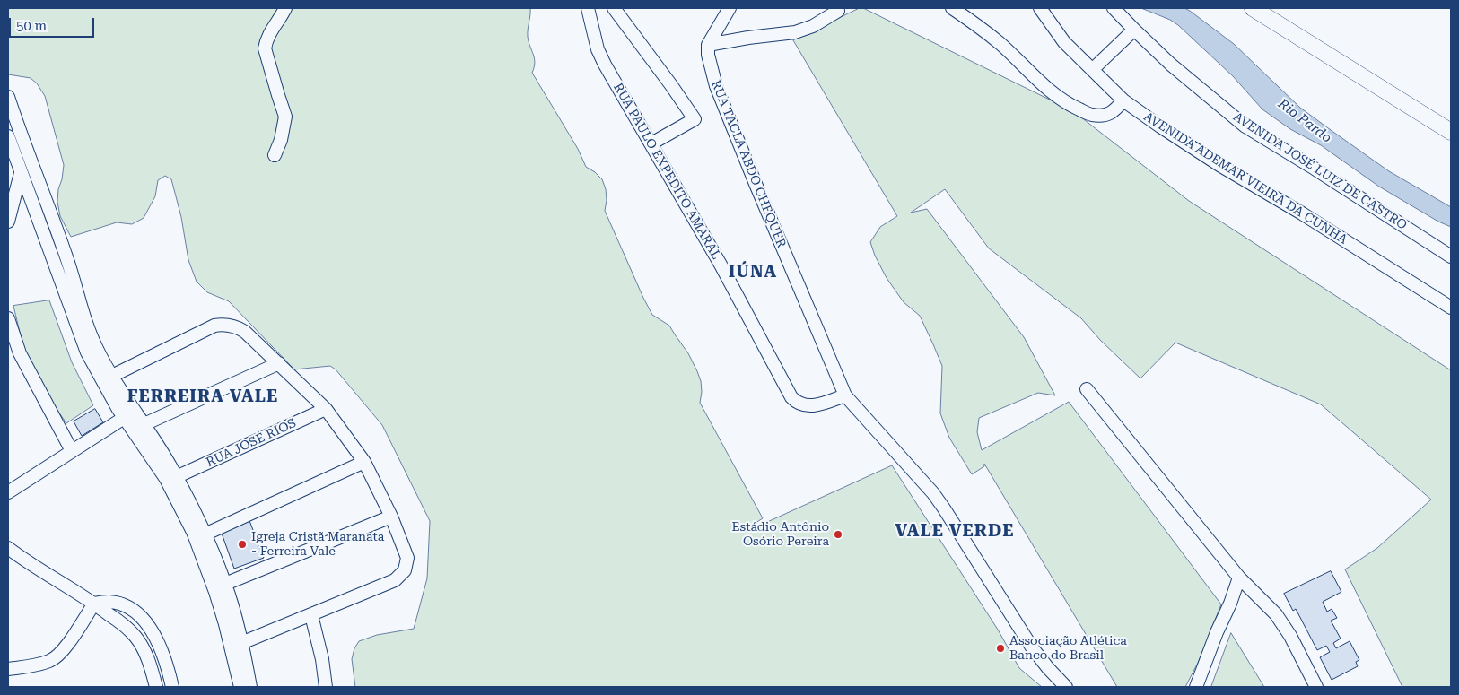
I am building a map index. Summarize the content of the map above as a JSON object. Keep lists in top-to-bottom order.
{
  "streets": {
    "street": [
      "RUA TACLA ABDO CHEQUER",
      "RUA PAULO EXPEDITO AMARAL",
      "AVENIDA JOSÉ LUIZ DE CASTRO",
      "AVENIDA ADEMAR VIEIRA DA CUNHA",
      "RUA JOSÉ RIOS"
    ]
  },
  "crossings": [
    ["RUA TACLA ABDO CHEQUER", "RUA PAULO EXPEDITO AMARAL"]
  ],
  "districts": ["IÚNA", "FERREIRA VALE", "VALE VERDE"],
  "water": ["Rio Pardo"],
  "places": ["Estádio Antônio Osório Pereira", "Igreja Cristã Maranata - Ferreira Vale", "Associação Atlética Banco do Brasil"],
  "scale_bar": "50 m"
}
